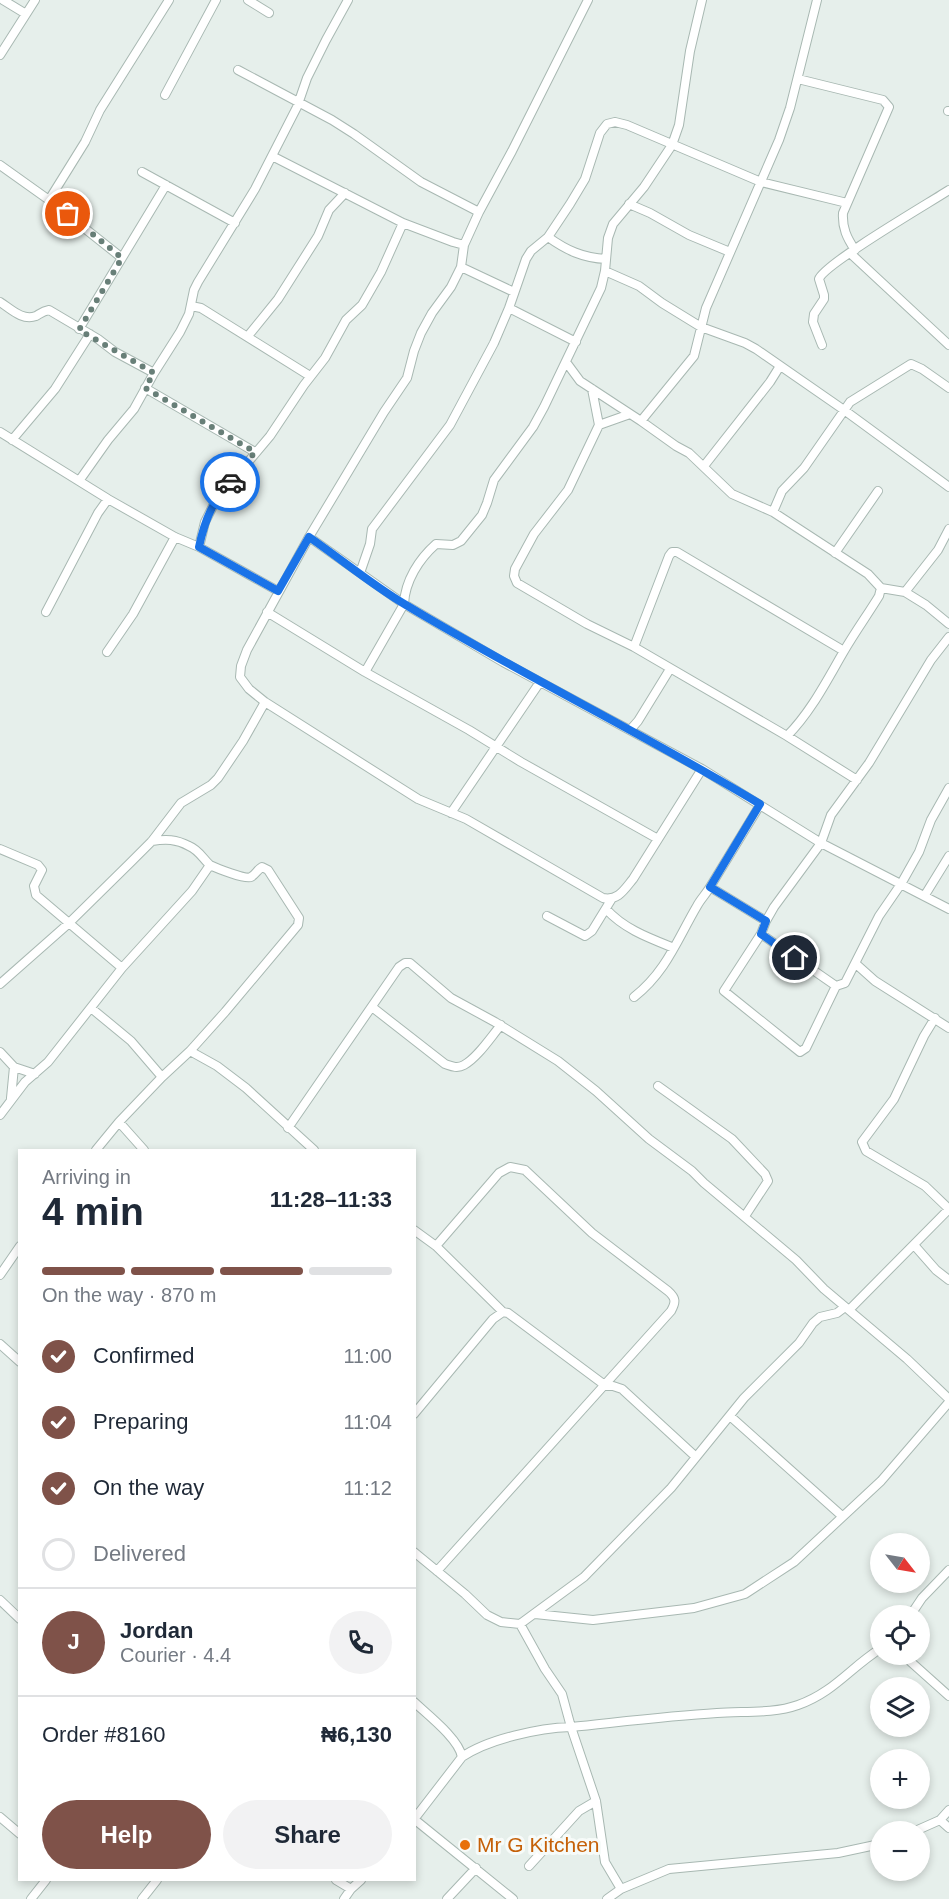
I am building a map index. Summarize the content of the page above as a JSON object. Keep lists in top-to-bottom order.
{
  "places": ["Mr G Kitchen"],
  "north": "bottom right",
  "page": {
    "heading": ["4 min", "Arriving in", "11:28–11:33"],
    "panel": [
      "Jordan",
      "Courier · 4.4",
      "Order #8160",
      "₦6,130"
    ],
    "bar": "On the way · 870 m",
    "list": [
      ["Confirmed", "11:00"],
      ["Preparing", "11:04"],
      ["On the way", "11:12"],
      "Delivered"
    ],
    "map_buttons": ["+", "−"],
    "round": "J",
    "buttons": ["Help", "Share"]
  }
}
